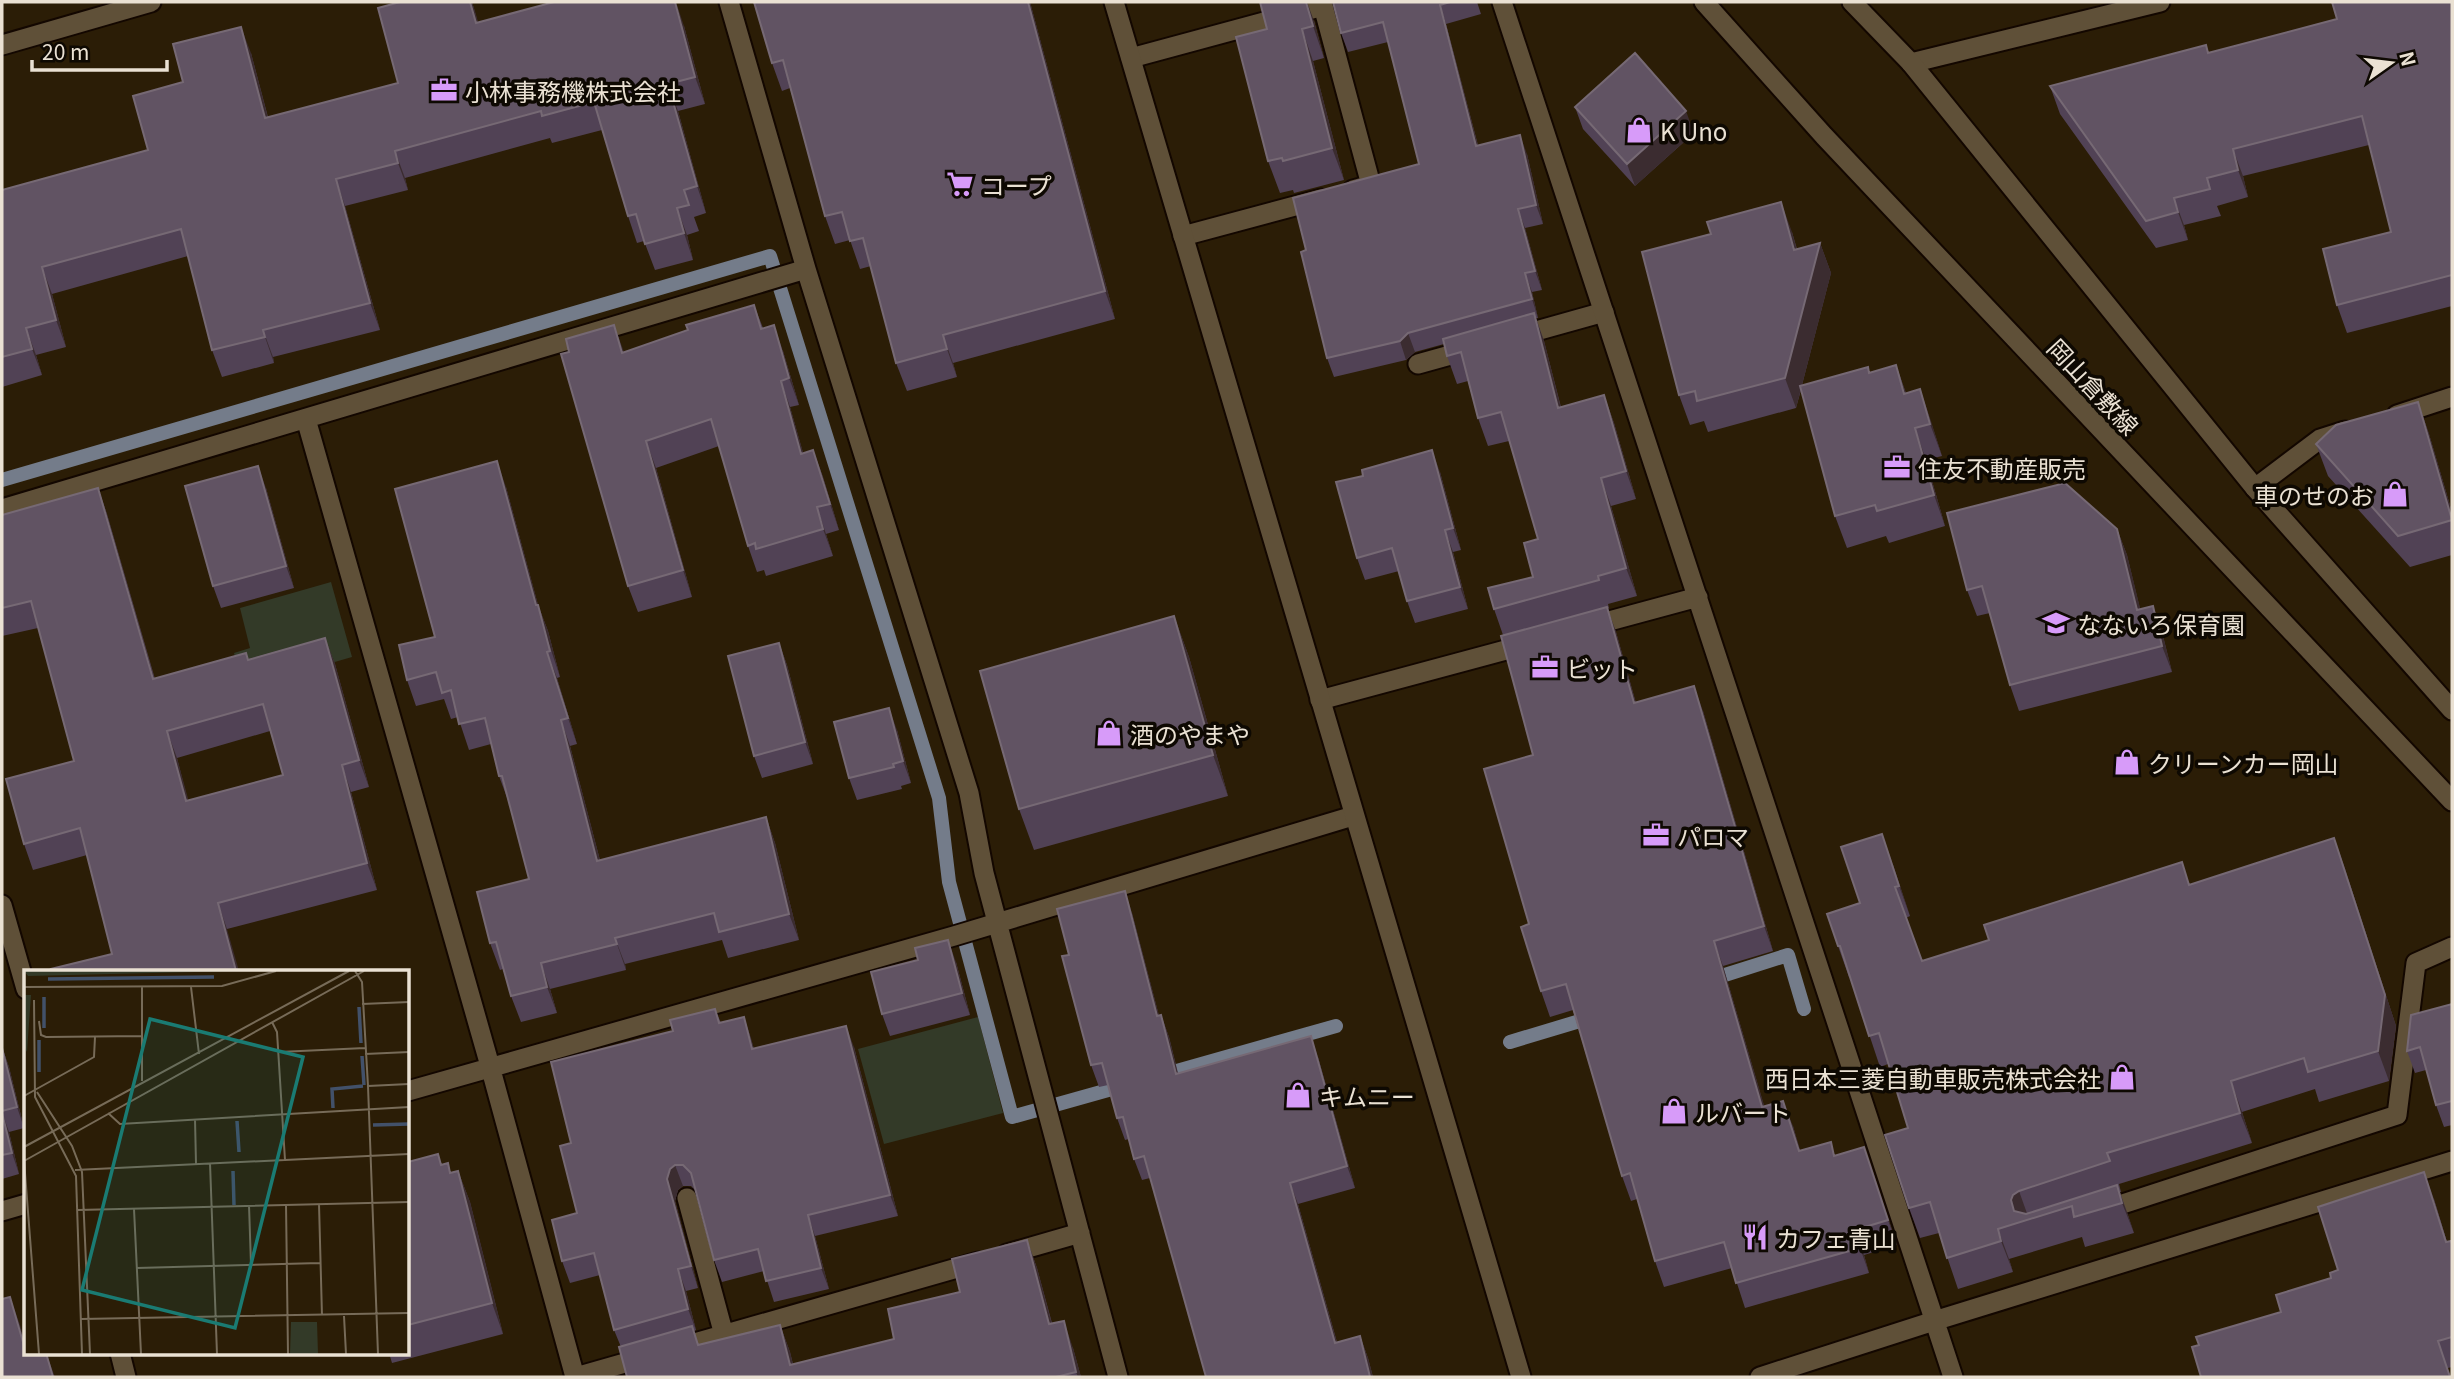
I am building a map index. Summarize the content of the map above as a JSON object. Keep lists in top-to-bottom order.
{
  "streets": {
    "street": ["岡山倉敷線"]
  },
  "places": {
    "office": [
      "小林事務機株式会社",
      "住友不動産販売",
      "ビット",
      "パロマ"
    ],
    "shop": [
      "K Uno",
      "車のせのお",
      "酒のやまや",
      "クリーンカー岡山",
      "西日本三菱自動車販売株式会社",
      "キムニー",
      "ルバート"
    ],
    "supermarket": ["コープ"],
    "school or university": ["なないろ保育園"],
    "restaurant": ["カフェ青山"]
  },
  "scale_bar": "20 m",
  "north": "right"
}
